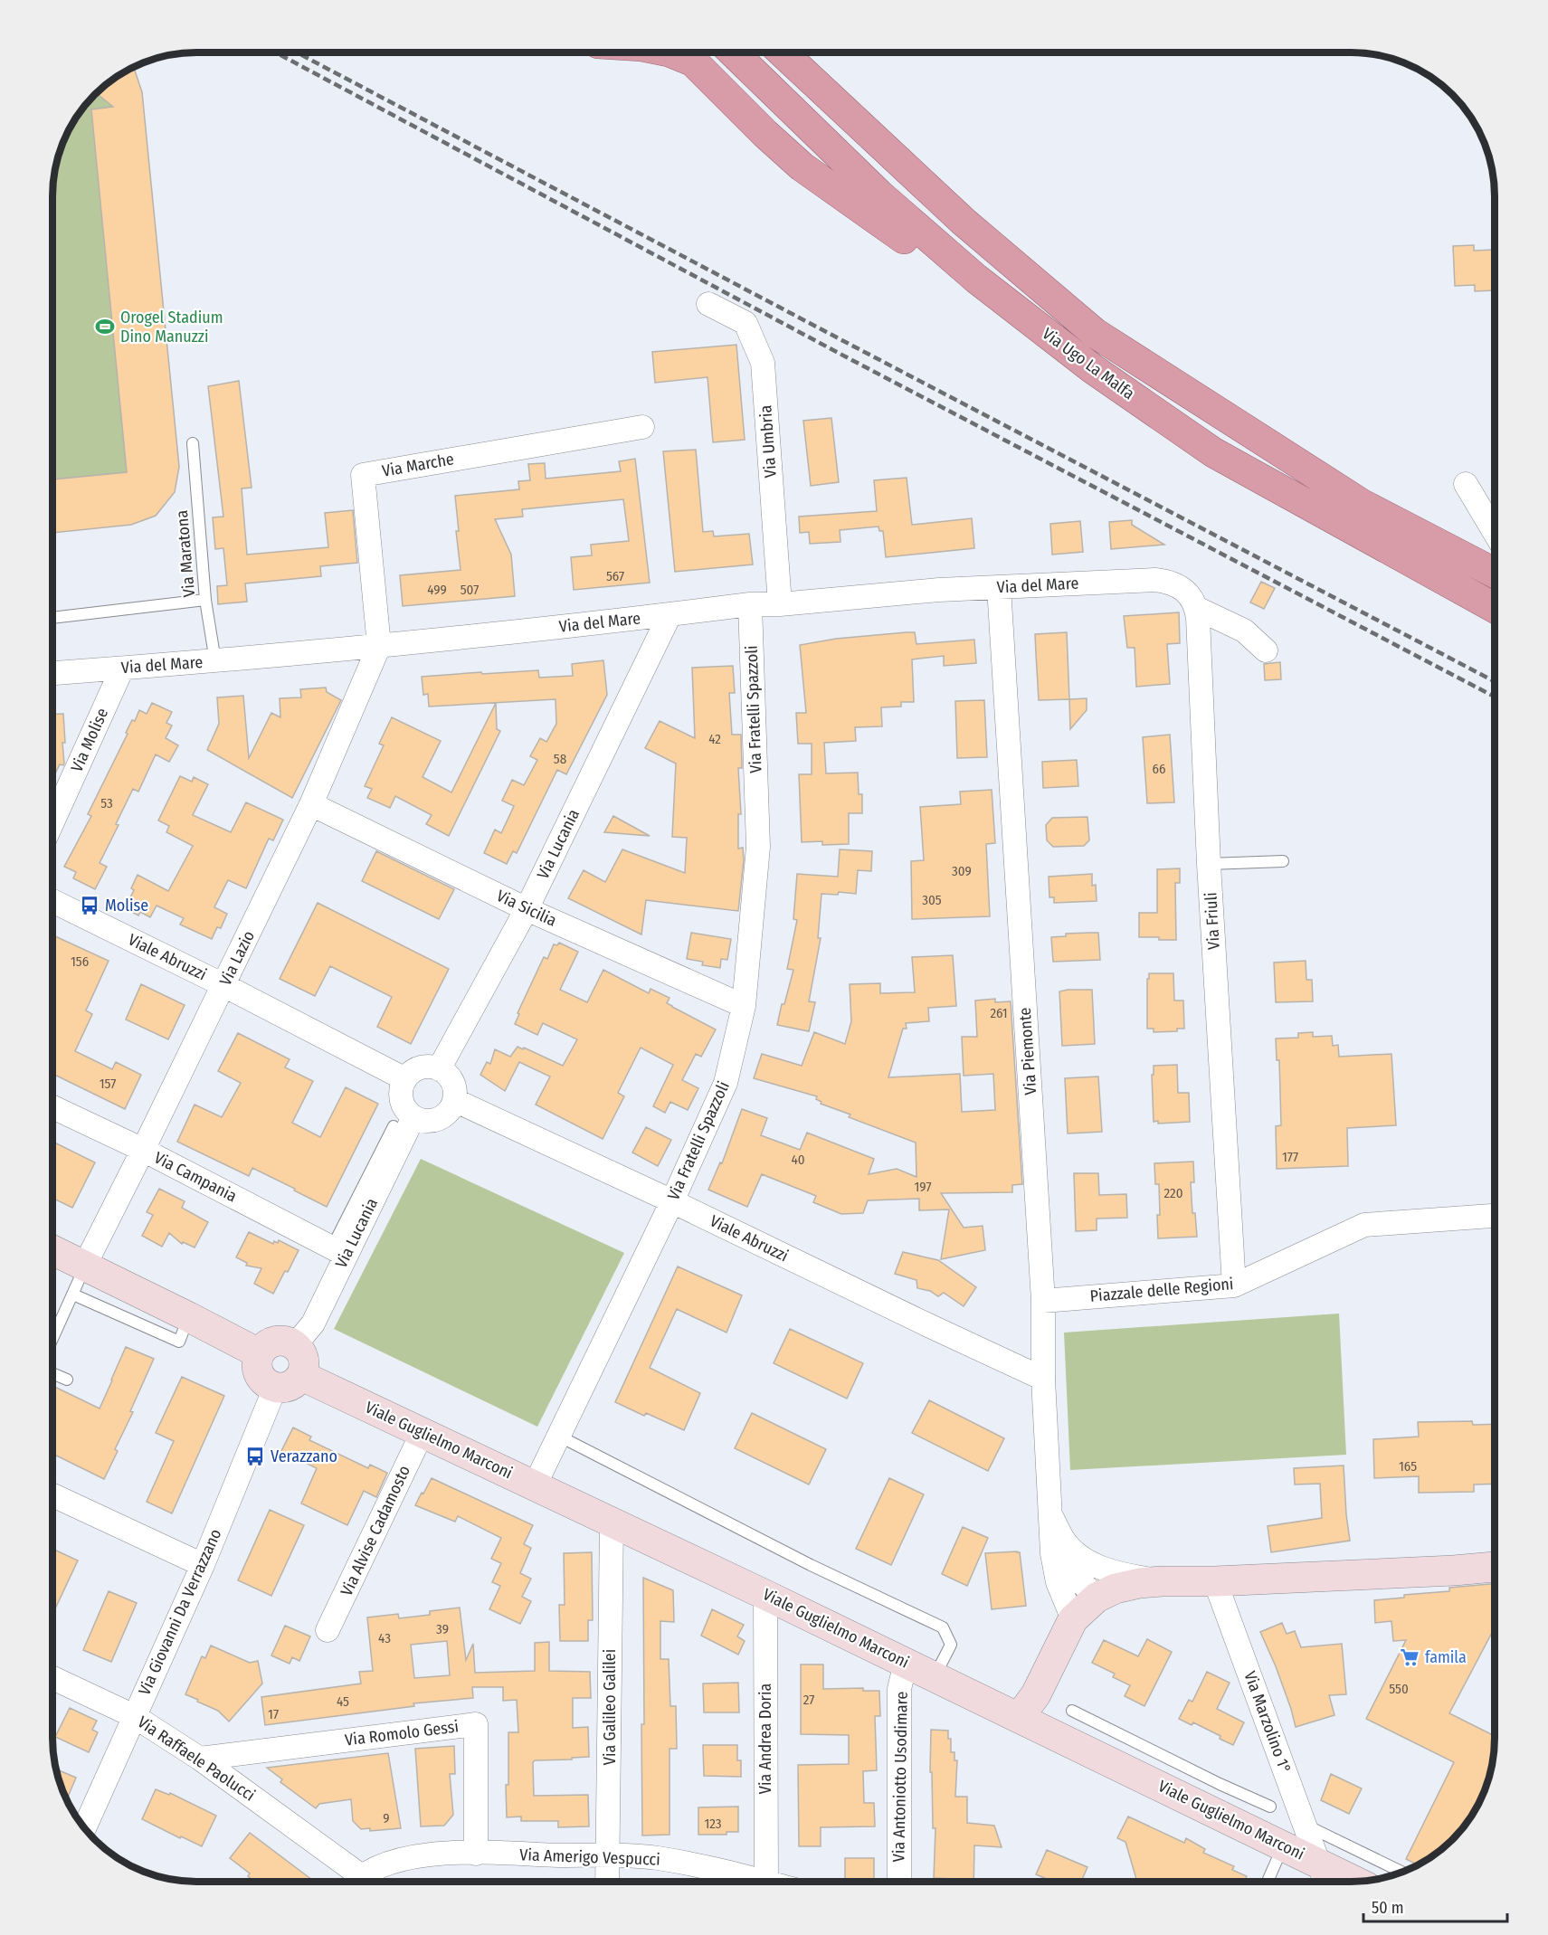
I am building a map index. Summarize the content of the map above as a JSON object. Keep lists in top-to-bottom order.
{
  "streets": {
    "highway": ["Via Ugo La Malfa"],
    "main road": ["Viale Guglielmo Marconi"],
    "street": [
      "Via Umbria",
      "Via Marche",
      "Via del Mare",
      "Via Fratelli Spazzoli",
      "Via Molise",
      "Via Lucania",
      "Via Sicilia",
      "Via Friuli",
      "Viale Abruzzi",
      "Via Lazio",
      "Via Piemonte",
      "Via Campania",
      "Piazzale delle Regioni",
      "Via Alvise Cadamosto",
      "Via Giovanni Da Verrazzano",
      "Via Galileo Galilei",
      "Via Marzolino 1°",
      "Via Romolo Gessi",
      "Via Andrea Doria",
      "Via Raffaele Paolucci",
      "Via Antoniotto Usodimare",
      "Via Amerigo Vespucci"
    ],
    "lane": ["Via Maratona"]
  },
  "crossings": [
    ["Via Umbria", "Via del Mare"],
    ["Via Marche", "Via del Mare"],
    ["Via Marche", "Via Lazio"],
    ["Via Maratona", "Via del Mare"],
    ["Via del Mare", "Via Fratelli Spazzoli"],
    ["Via del Mare", "Via Molise"],
    ["Via del Mare", "Via Lucania"],
    ["Via del Mare", "Via Friuli"],
    ["Via del Mare", "Via Lazio"],
    ["Via del Mare", "Via Piemonte"],
    ["Via Fratelli Spazzoli", "Via Sicilia"],
    ["Via Fratelli Spazzoli", "Viale Abruzzi"],
    ["Via Fratelli Spazzoli", "Viale Guglielmo Marconi"],
    ["Via Lucania", "Via Sicilia"],
    ["Via Lucania", "Viale Abruzzi"],
    ["Via Lucania", "Via Campania"],
    ["Via Lucania", "Viale Guglielmo Marconi"],
    ["Via Lucania", "Via Giovanni Da Verrazzano"],
    ["Via Sicilia", "Via Lazio"],
    ["Via Friuli", "Piazzale delle Regioni"],
    ["Viale Abruzzi", "Via Lazio"],
    ["Viale Abruzzi", "Via Piemonte"],
    ["Via Lazio", "Via Campania"],
    ["Via Piemonte", "Piazzale delle Regioni"],
    ["Viale Guglielmo Marconi", "Via Alvise Cadamosto"],
    ["Viale Guglielmo Marconi", "Via Giovanni Da Verrazzano"],
    ["Viale Guglielmo Marconi", "Via Galileo Galilei"],
    ["Viale Guglielmo Marconi", "Via Marzolino 1°"],
    ["Viale Guglielmo Marconi", "Via Andrea Doria"],
    ["Viale Guglielmo Marconi", "Via Antoniotto Usodimare"],
    ["Via Giovanni Da Verrazzano", "Via Raffaele Paolucci"],
    ["Via Galileo Galilei", "Via Amerigo Vespucci"],
    ["Via Romolo Gessi", "Via Raffaele Paolucci"],
    ["Via Romolo Gessi", "Via Amerigo Vespucci"]
  ],
  "places": {
    "sports": ["Orogel Stadium Dino Manuzzi"],
    "bus stop": ["Molise", "Verazzano"],
    "supermarket": ["famila"]
  },
  "house_numbers": [
    "567",
    "499",
    "507",
    "42",
    "58",
    "66",
    "53",
    "309",
    "305",
    "156",
    "261",
    "157",
    "177",
    "40",
    "197",
    "220",
    "165",
    "39",
    "43",
    "550",
    "27",
    "45",
    "17",
    "9",
    "123"
  ],
  "scale_bar": "50 m"
}
